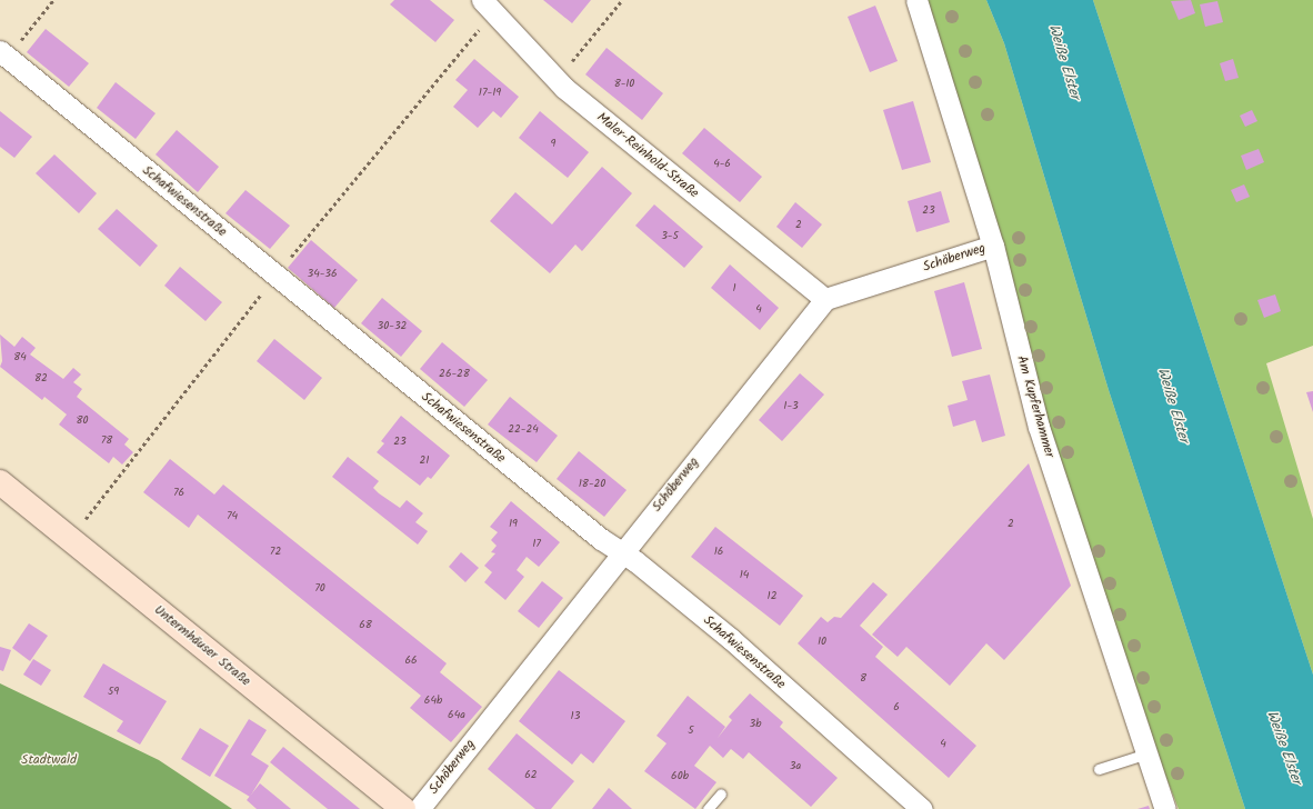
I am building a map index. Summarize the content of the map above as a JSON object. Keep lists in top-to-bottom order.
{
  "streets": {
    "main road": ["Untermhäuser Straße"],
    "street": [
      "Maler-Reinhold-Straße",
      "Schafwiesenstraße",
      "Schöberweg",
      "Am Kupferhammer"
    ]
  },
  "crossings": [
    ["Maler-Reinhold-Straße", "Schöberweg"],
    ["Schafwiesenstraße", "Schöberweg"],
    ["Schöberweg", "Am Kupferhammer"]
  ],
  "water": ["Weiße Elster"],
  "parks": ["Stadtwald"],
  "house_numbers": [
    "8-10",
    "17-19",
    "9",
    "4-6",
    "23",
    "2",
    "3-5",
    "34-36",
    "1",
    "4",
    "30-32",
    "84",
    "26-28",
    "82",
    "1-3",
    "80",
    "22-24",
    "78",
    "23",
    "21",
    "18-20",
    "76",
    "74",
    "19",
    "2",
    "17",
    "72",
    "16",
    "14",
    "70",
    "12",
    "68",
    "10",
    "66",
    "8",
    "59",
    "64b",
    "6",
    "64a",
    "13",
    "3b",
    "5",
    "4",
    "3a",
    "62",
    "60b"
  ]
}
